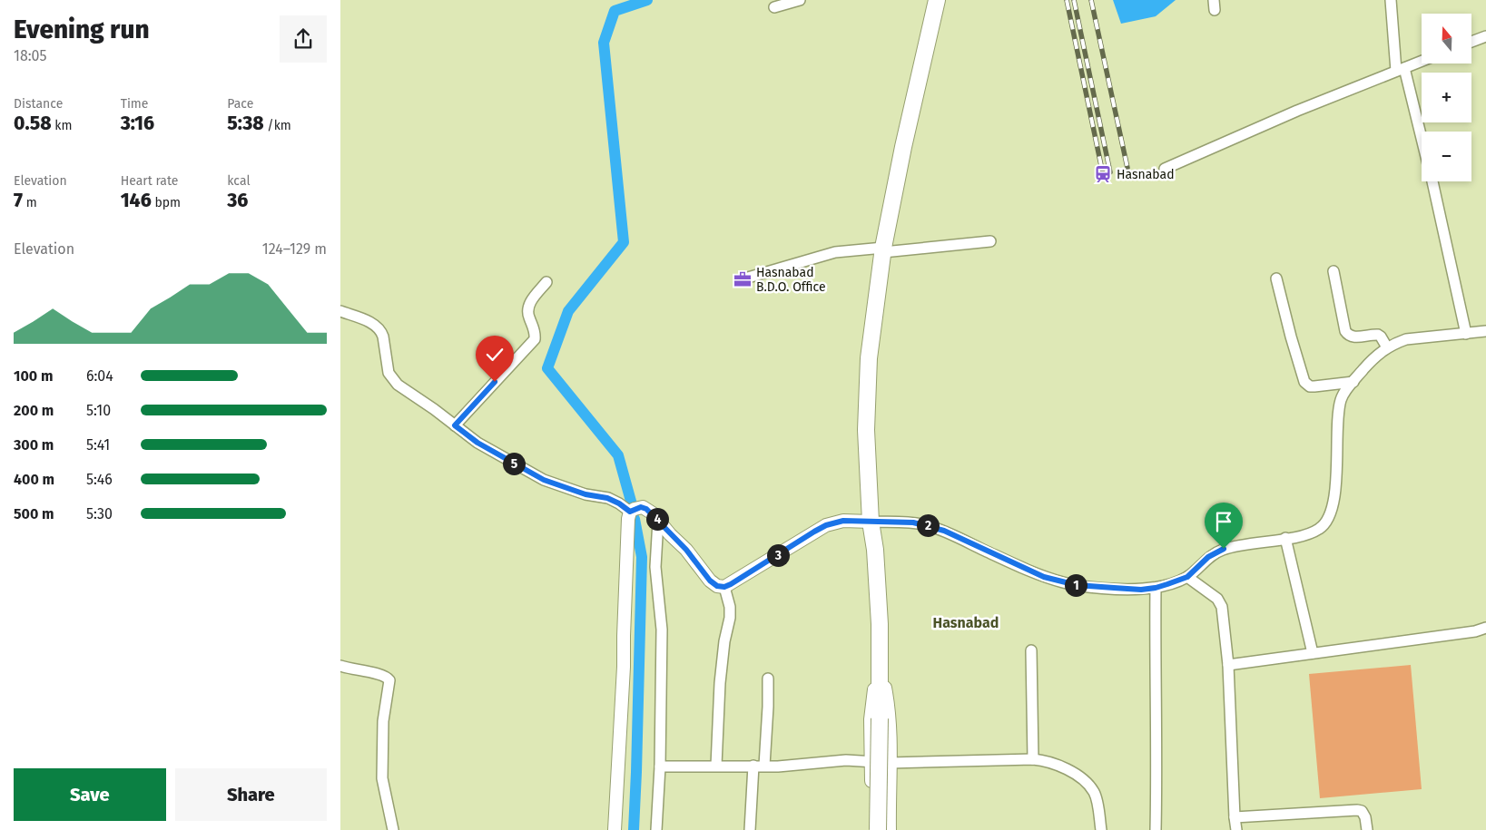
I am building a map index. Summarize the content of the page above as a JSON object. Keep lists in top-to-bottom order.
{
  "districts": ["Hasnabad"],
  "places": {
    "station": ["Hasnabad"],
    "office": ["Hasnabad B.D.O. Office"]
  },
  "north": "top",
  "page": {
    "heading": ["Evening run", "18:05"],
    "map_buttons": ["+", "−"],
    "stats": [
      ["Distance", "0.58 km"],
      ["Time", "3:16"],
      ["Pace", "5:38 /km"],
      ["Elevation", "7 m"],
      ["Heart rate", "146 bpm"],
      ["kcal", "36"]
    ],
    "chart": ["Elevation", "124–129 m"],
    "list": [
      {
        "name": "100 m",
        "note": "6:04"
      },
      {
        "name": "200 m",
        "note": "5:10"
      },
      {
        "name": "300 m",
        "note": "5:41"
      },
      {
        "name": "400 m",
        "note": "5:46"
      },
      {
        "name": "500 m",
        "note": "5:30"
      }
    ],
    "pins": [
      "5",
      "4",
      "2",
      "3",
      "1"
    ],
    "buttons": ["Save", "Share"]
  }
}
